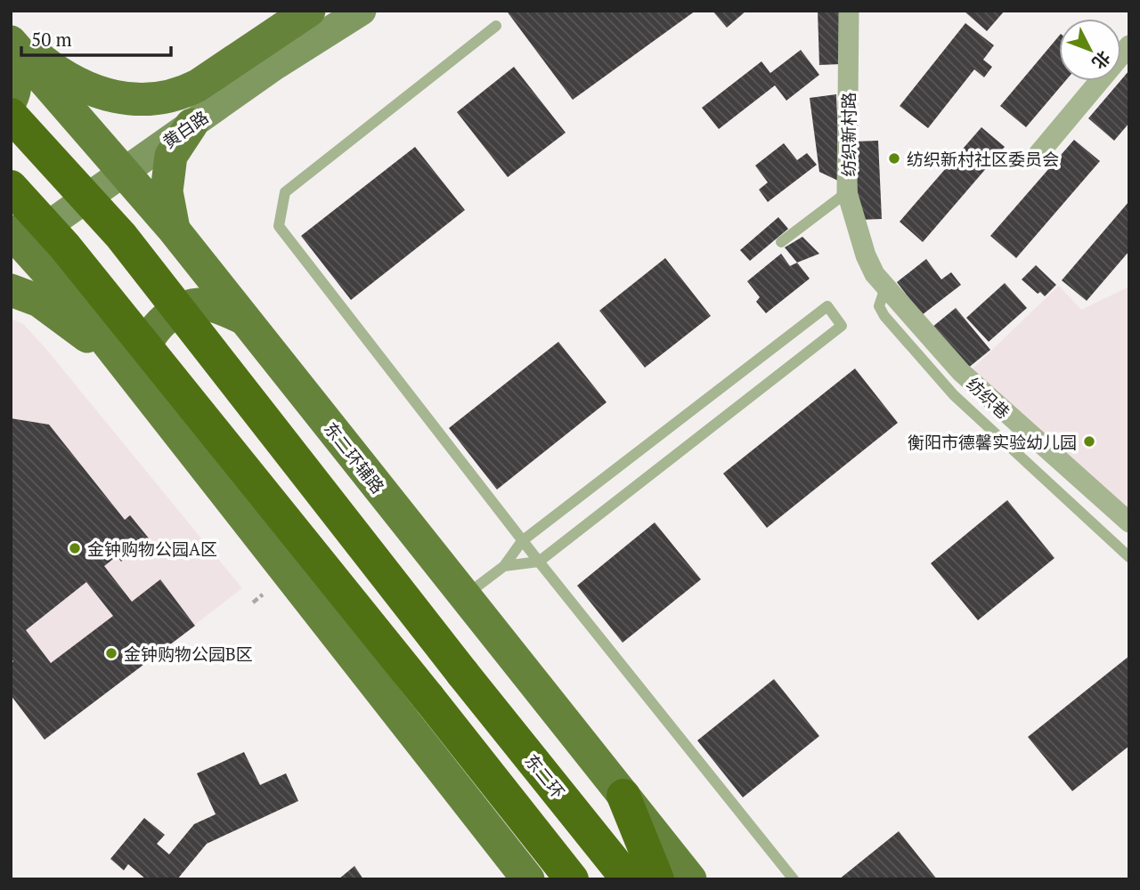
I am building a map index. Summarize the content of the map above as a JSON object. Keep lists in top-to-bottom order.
{
  "streets": {
    "highway": ["东二环"],
    "main road": ["黄白路", "东二环辅路"],
    "street": ["纺织新村路", "纺织巷"]
  },
  "crossings": [
    ["黄白路", "东二环辅路"],
    ["纺织新村路", "纺织巷"]
  ],
  "places": [
    "纺织新村社区委员会",
    "衡阳市德馨实验幼儿园",
    "金钟购物公园A区",
    "金钟购物公园B区"
  ],
  "scale_bar": "50 m",
  "north": "bottom right"
}
